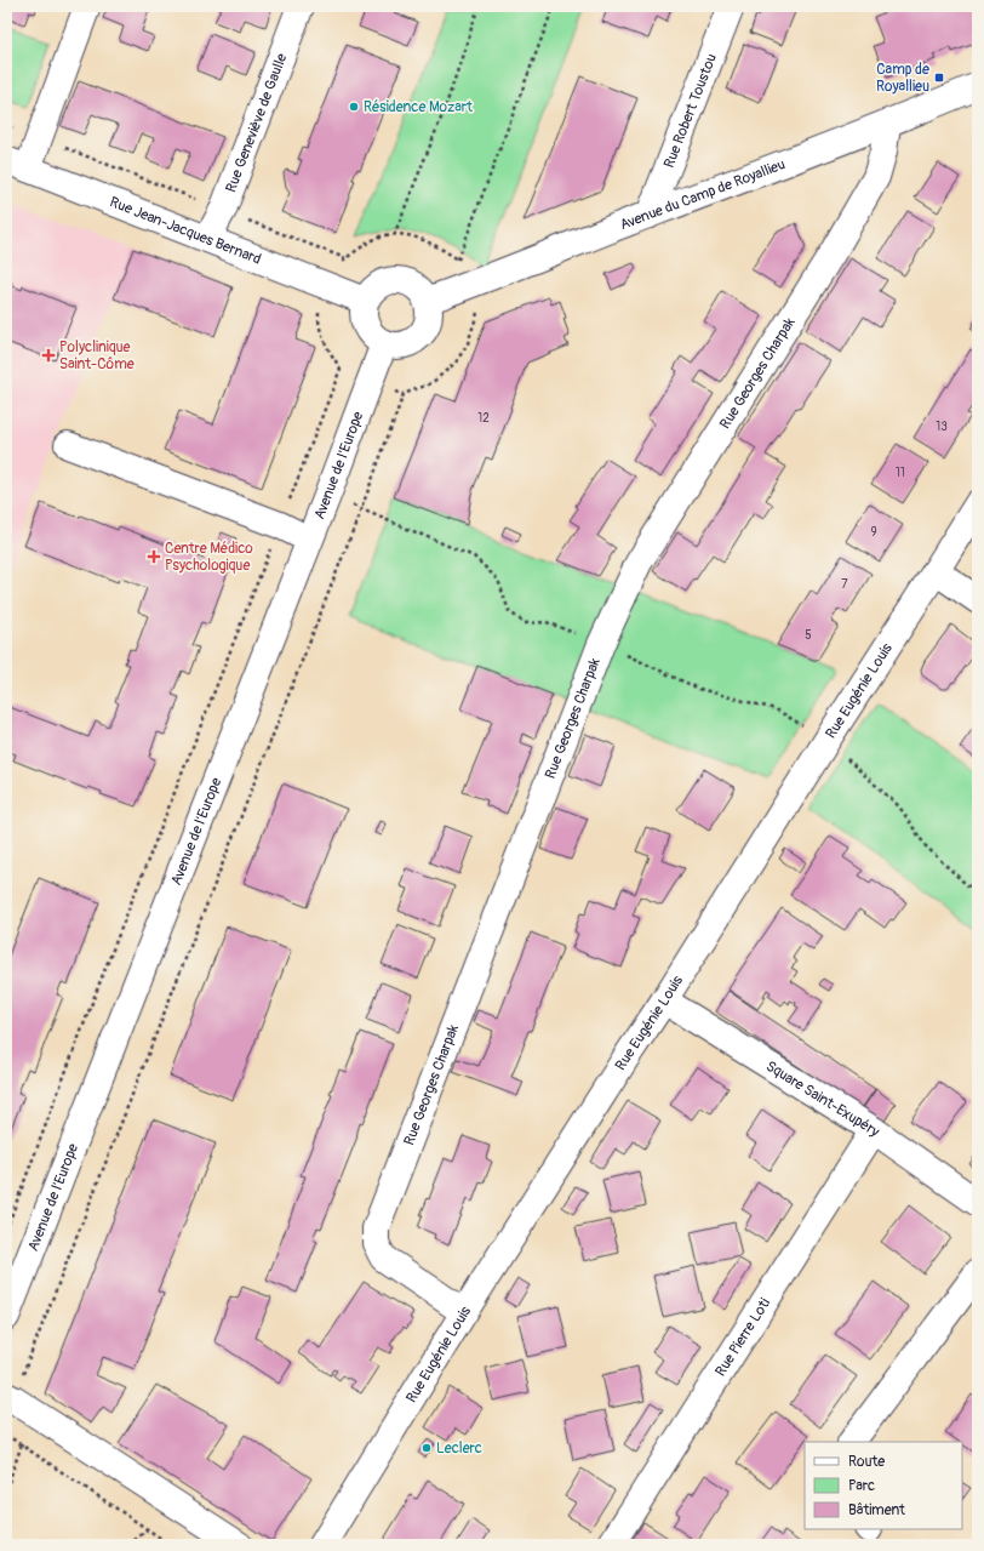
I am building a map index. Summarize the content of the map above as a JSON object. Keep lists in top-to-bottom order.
{
  "streets": {
    "street": [
      "Rue Robert Toustou",
      "Rue Geneviève de Gaulle",
      "Avenue du Camp de Royallieu",
      "Rue Jean-Jacques Bernard",
      "Rue Georges Charpak",
      "Avenue de l'Europe",
      "Rue Eugénie Louis",
      "Square Saint-Exupéry",
      "Rue Pierre Loti"
    ]
  },
  "crossings": [
    ["Rue Robert Toustou", "Avenue du Camp de Royallieu"],
    ["Rue Geneviève de Gaulle", "Rue Jean-Jacques Bernard"],
    ["Avenue du Camp de Royallieu", "Rue Jean-Jacques Bernard"],
    ["Avenue du Camp de Royallieu", "Rue Georges Charpak"],
    ["Avenue du Camp de Royallieu", "Avenue de l'Europe"],
    ["Rue Jean-Jacques Bernard", "Avenue de l'Europe"],
    ["Rue Georges Charpak", "Rue Eugénie Louis"],
    ["Rue Eugénie Louis", "Square Saint-Exupéry"],
    ["Square Saint-Exupéry", "Rue Pierre Loti"]
  ],
  "places": {
    "transit": ["Camp de Royallieu"],
    "other": ["Résidence Mozart", "Leclerc"],
    "health": ["Polyclinique Saint-Côme", "Centre Médico Psychologique"]
  },
  "house_numbers": [
    "12",
    "13",
    "11",
    "9",
    "7",
    "5"
  ],
  "legend": ["Route", "Parc", "Bâtiment"]
}
